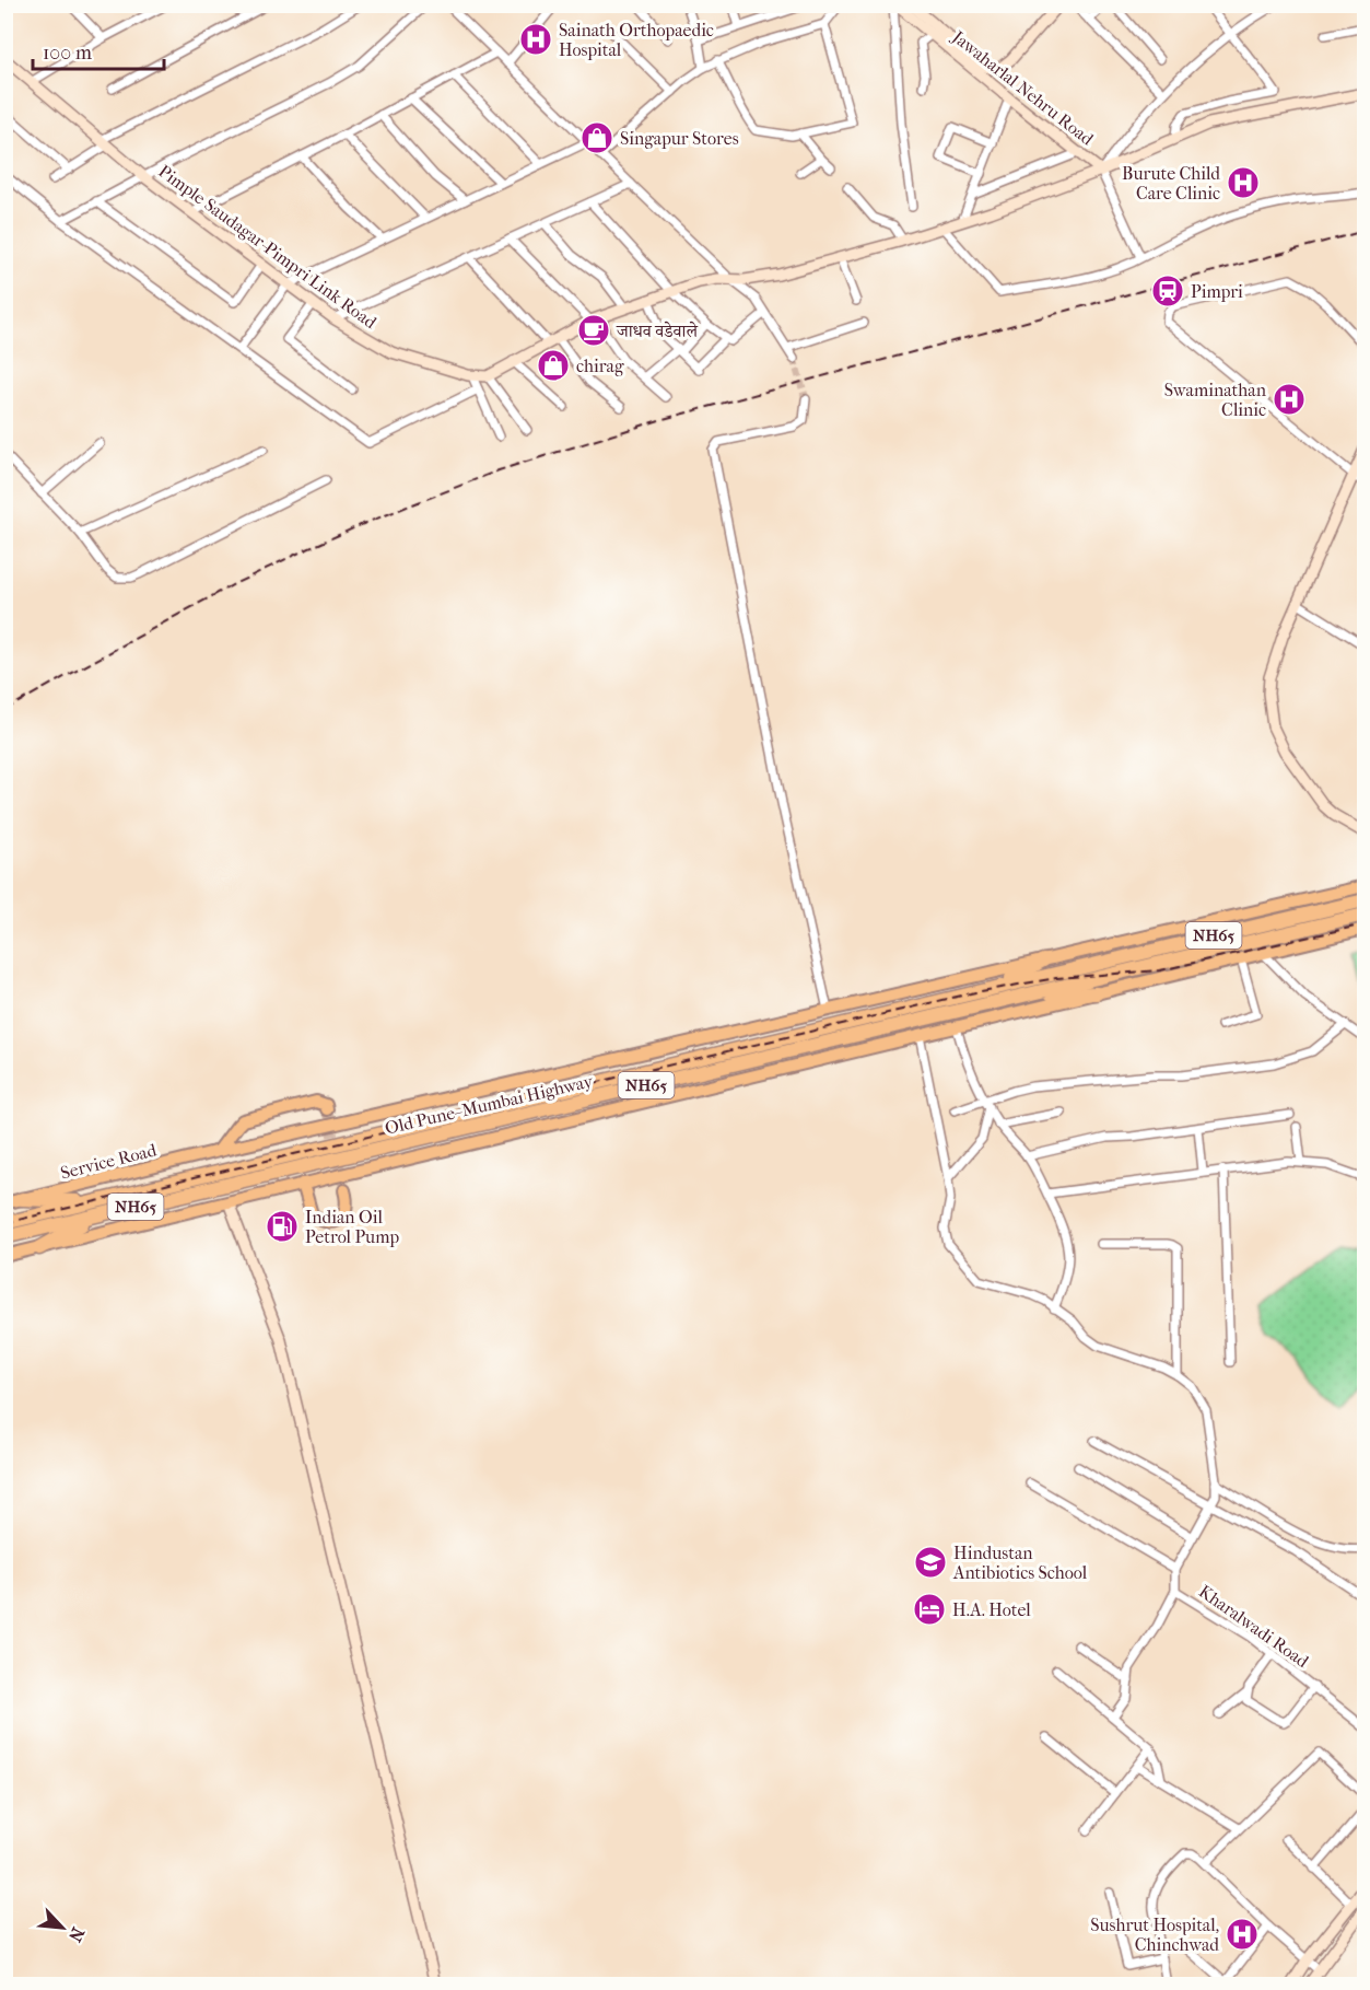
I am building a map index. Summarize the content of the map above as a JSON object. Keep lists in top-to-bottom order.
{
  "streets": {
    "highway": ["NH65", "Old Pune–Mumbai Highway"],
    "main road": ["Service Road"],
    "street": ["Jawaharlal Nehru Road", "Pimple Saudagar-Pimpri Link Road", "Kharalwadi Road"]
  },
  "crossings": [
    ["NH65", "Old Pune–Mumbai Highway"]
  ],
  "places": {
    "hospital": [
      "Sainath Orthopaedic Hospital",
      "Burute Child Care Clinic",
      "Swaminathan Clinic",
      "Sushrut Hospital, Chinchwad"
    ],
    "shop": ["Singapur Stores", "chirag"],
    "station": ["Pimpri"],
    "cafe": ["जाधव वडेवाले"],
    "fuel station": ["Indian Oil Petrol Pump"],
    "school or university": ["Hindustan Antibiotics School"],
    "hotel": ["H.A. Hotel"]
  },
  "scale_bar": "100 m",
  "north": "bottom right"
}
